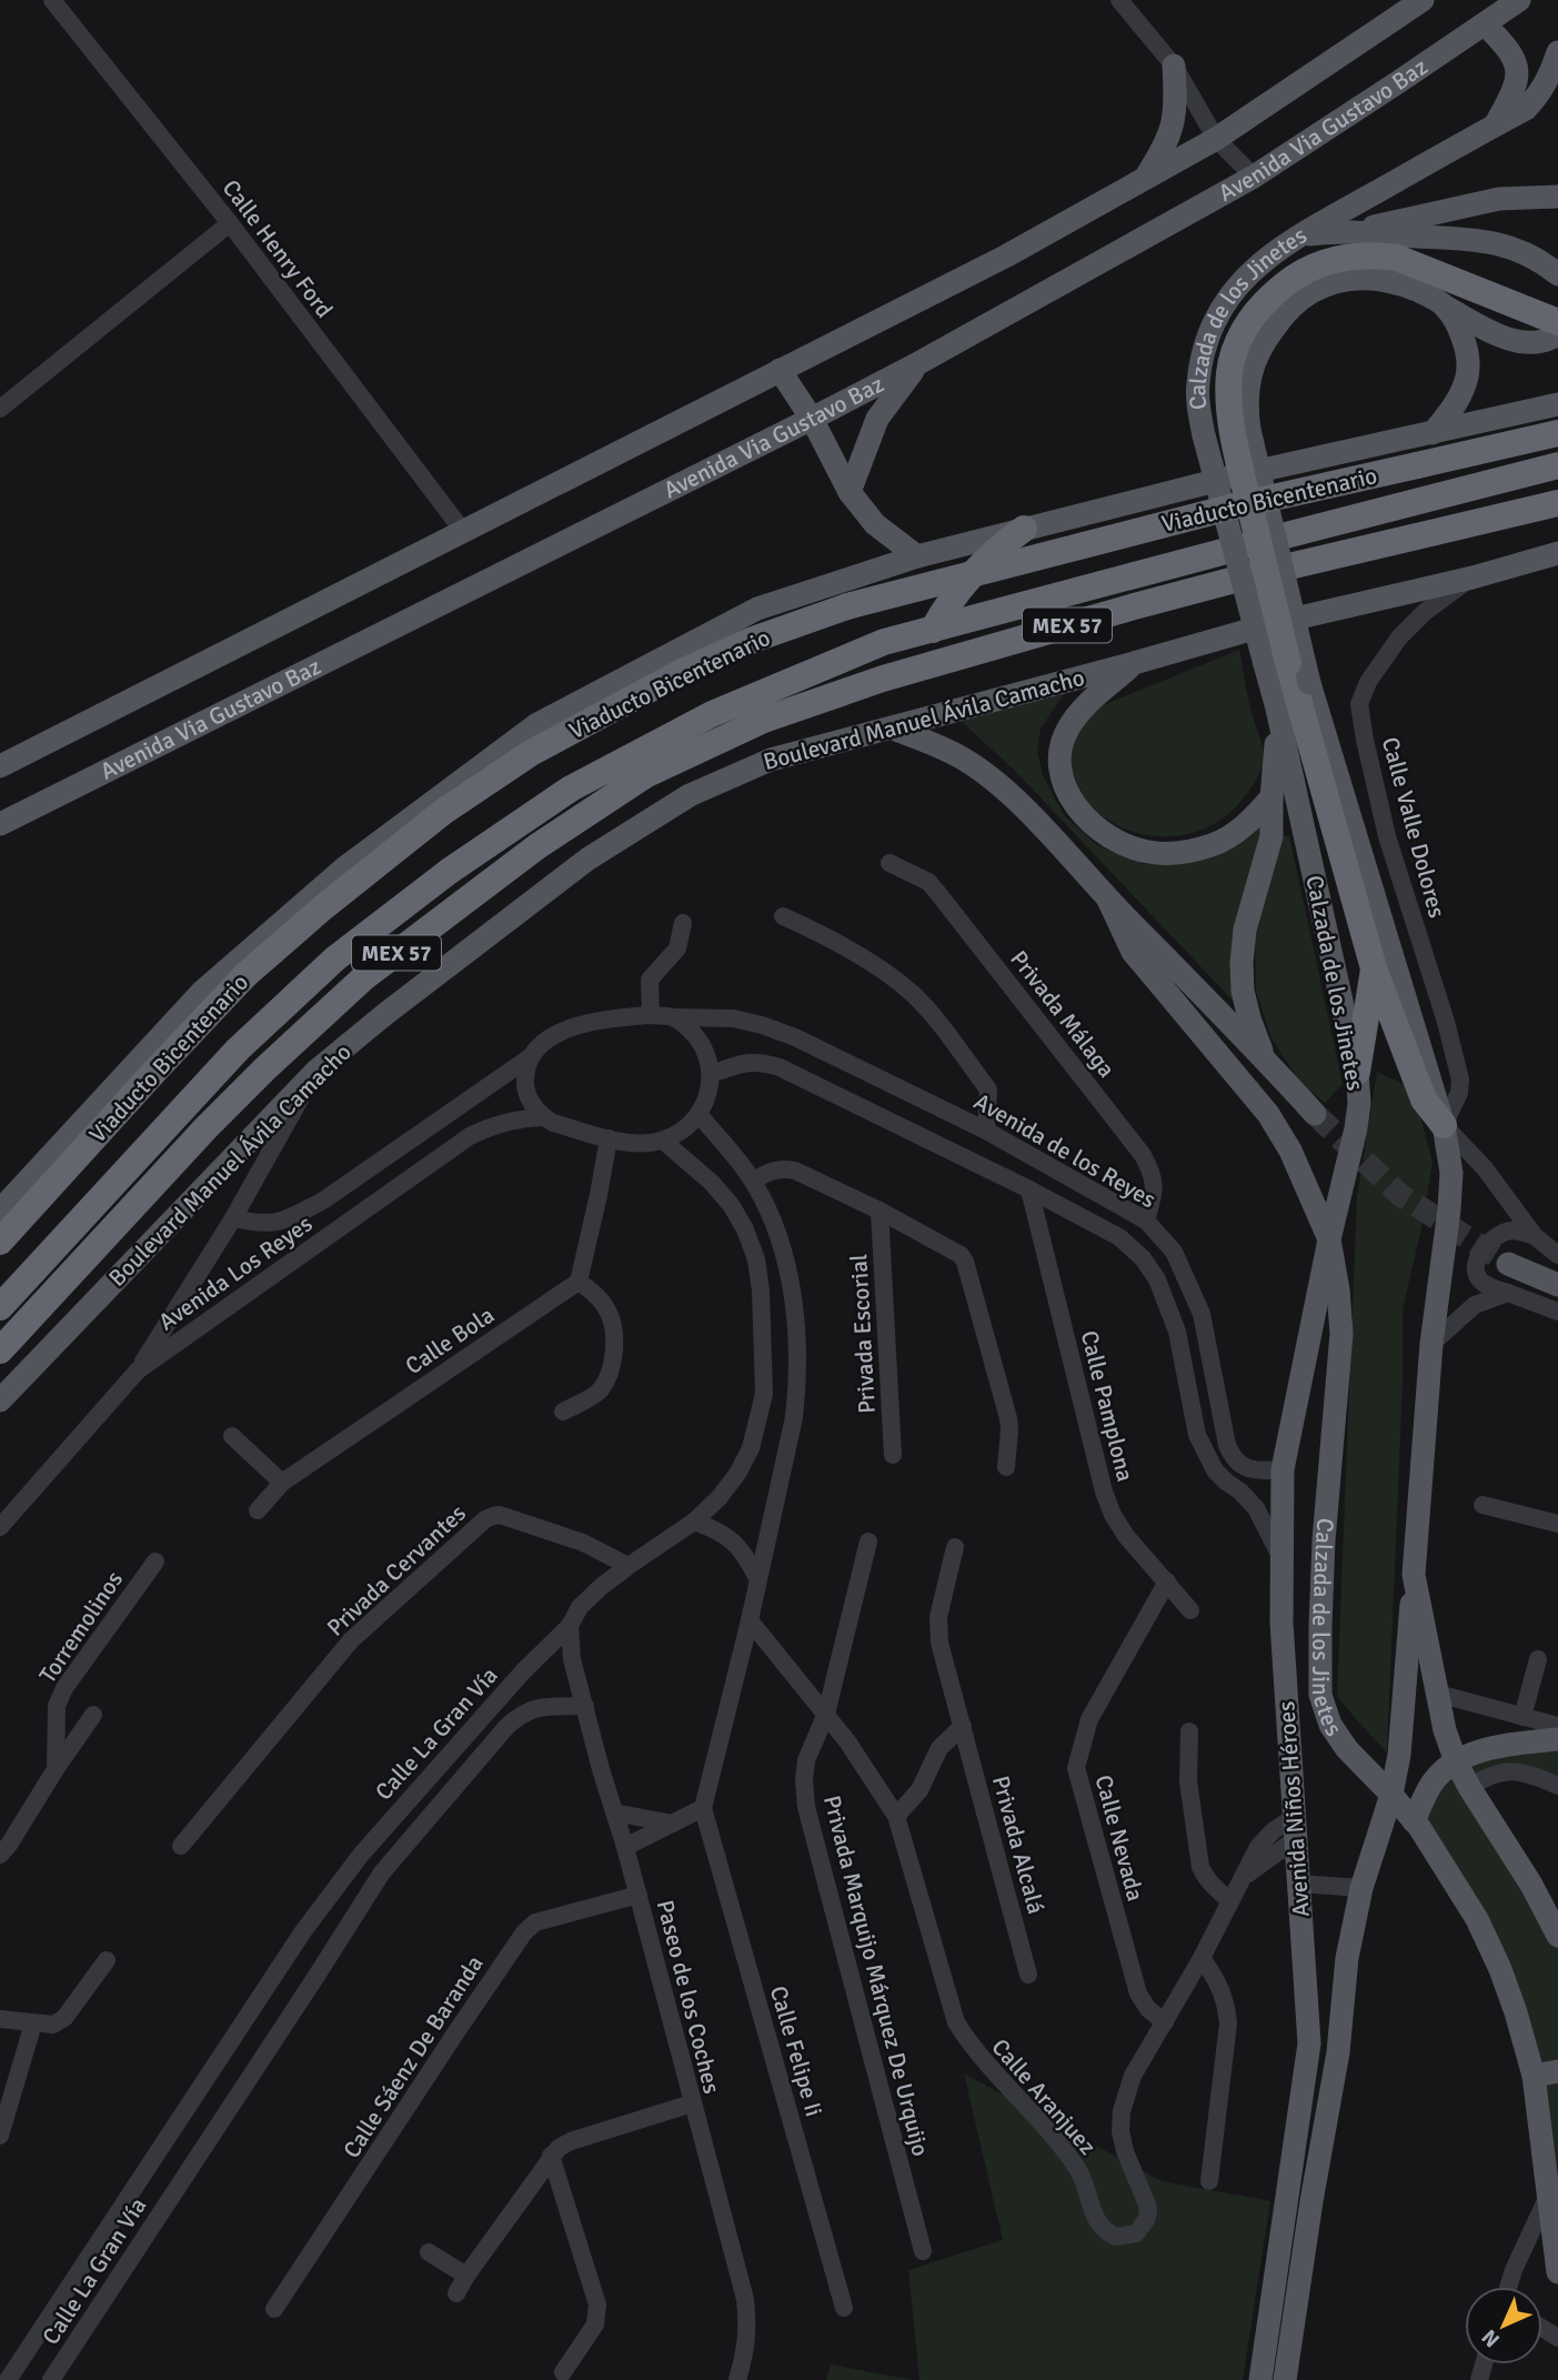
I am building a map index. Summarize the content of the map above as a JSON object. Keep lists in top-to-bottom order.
{
  "streets": {
    "highway": ["Viaducto Bicentenario", "MEX 57", "Boulevard Manuel Ávila Camacho"],
    "main road": ["Avenida Via Gustavo Baz", "Calzada de los Jinetes", "Avenida Niños Héroes"],
    "street": [
      "Calle Henry Ford",
      "Calle Valle Dolores",
      "Privada Málaga",
      "Avenida de los Reyes",
      "Avenida Los Reyes",
      "Privada Escorial",
      "Calle Bola",
      "Calle Pamplona",
      "Privada Cervantes",
      "Torremolinos",
      "Calle La Gran Vía",
      "Calle Nevada",
      "Privada Alcalá",
      "Privada Marquijo Márquez De Urquijo",
      "Paseo de los Coches",
      "Calle Felipe Ii",
      "Calle Sáenz De Baranda",
      "Calle Aranjuez"
    ]
  },
  "crossings": [
    ["Avenida Via Gustavo Baz", "Calle Henry Ford"],
    ["Calzada de los Jinetes", "Calle Valle Dolores"],
    ["Calzada de los Jinetes", "Avenida Niños Héroes"],
    ["Boulevard Manuel Ávila Camacho", "Calle Valle Dolores"],
    ["Privada Málaga", "Avenida de los Reyes"],
    ["Avenida de los Reyes", "Avenida Los Reyes"],
    ["Avenida de los Reyes", "Calle Pamplona"],
    ["Avenida de los Reyes", "Calle La Gran Vía"],
    ["Avenida de los Reyes", "Avenida Niños Héroes"],
    ["Avenida Los Reyes", "Calle La Gran Vía"],
    ["Calle Pamplona", "Calle Nevada"],
    ["Privada Cervantes", "Calle La Gran Vía"],
    ["Calle La Gran Vía", "Paseo de los Coches"],
    ["Avenida Niños Héroes", "Calle Aranjuez"],
    ["Calle Nevada", "Calle Aranjuez"],
    ["Privada Marquijo Márquez De Urquijo", "Calle Aranjuez"],
    ["Paseo de los Coches", "Calle Sáenz De Baranda"]
  ],
  "north": "bottom left"
}
